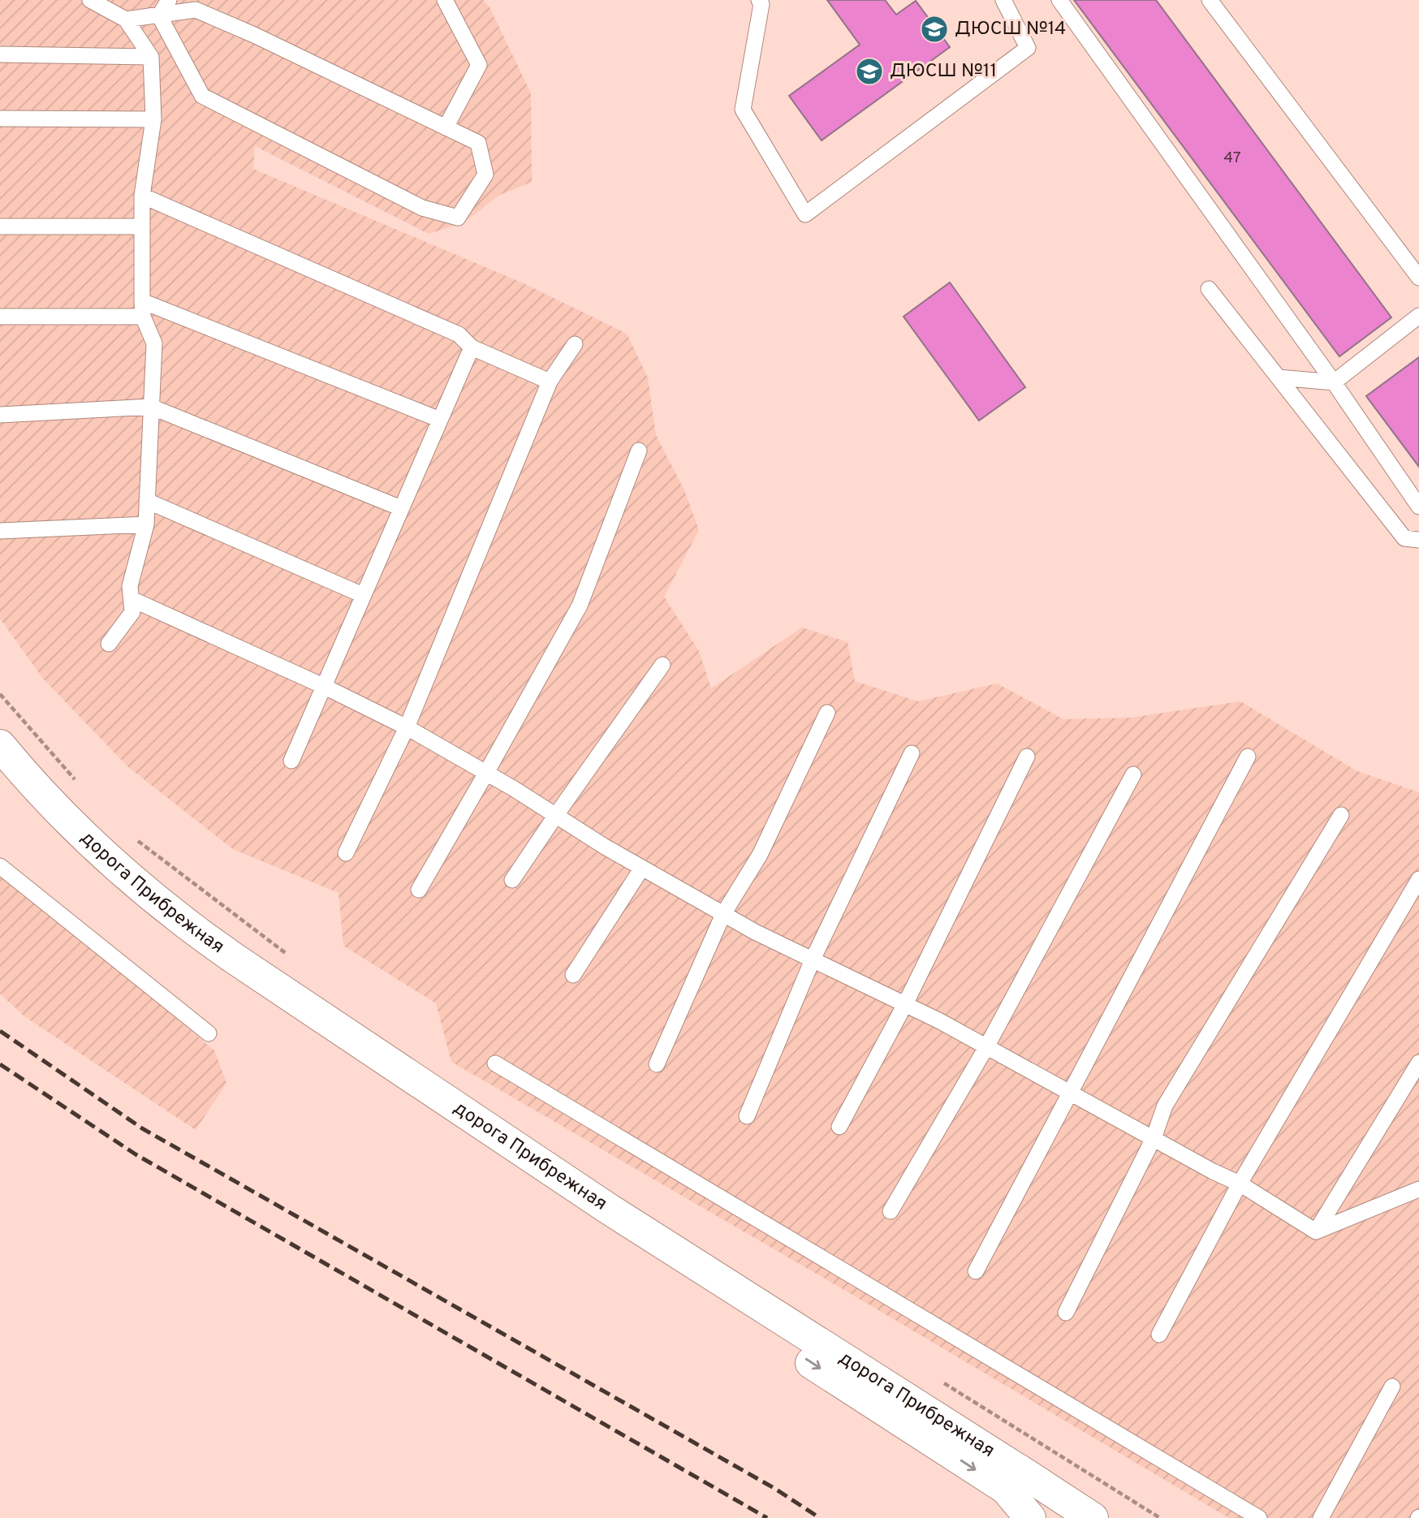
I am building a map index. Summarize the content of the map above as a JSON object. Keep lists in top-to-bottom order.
{
  "streets": {
    "main road": ["дорога Прибрежная"]
  },
  "places": {
    "school or university": ["ДЮСШ №14", "ДЮСШ №11"]
  },
  "house_numbers": ["47"]
}
